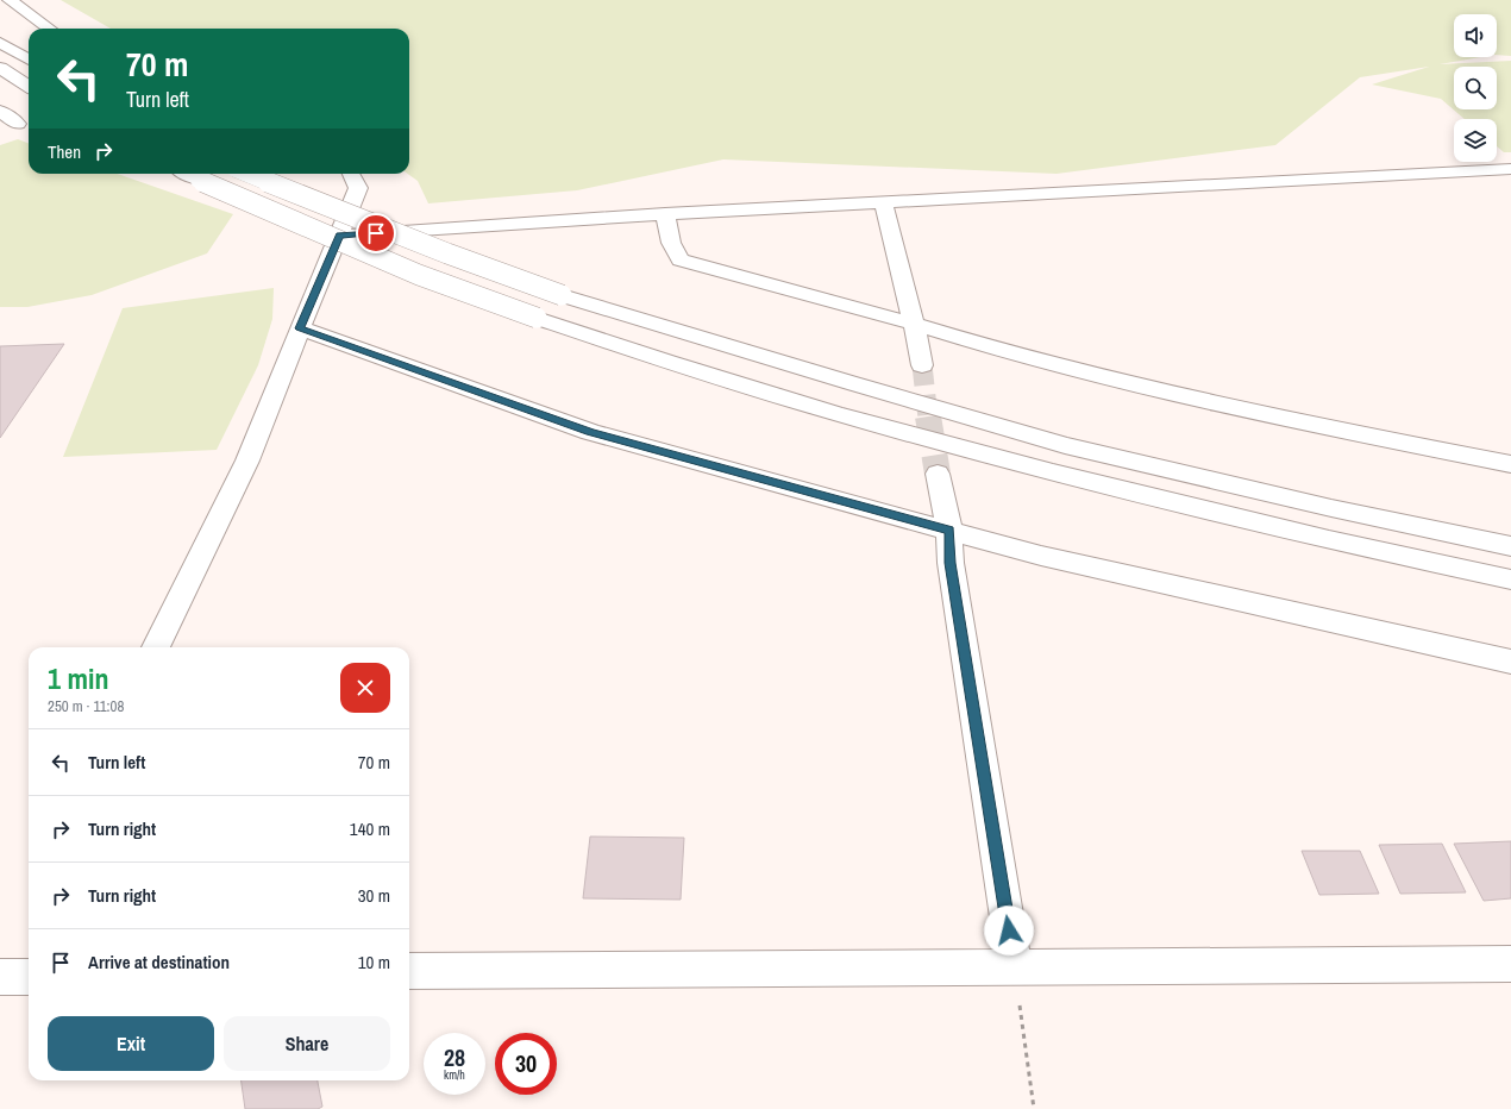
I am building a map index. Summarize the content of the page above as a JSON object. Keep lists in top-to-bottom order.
{
  "page": {
    "turn": ["70 m", "Turn left"],
    "then": "Then",
    "heading": ["1 min", "250 m · 11:08"],
    "list": [
      {
        "name": "Turn left",
        "value": "70 m"
      },
      {
        "name": "Turn right",
        "value": "140 m"
      },
      {
        "name": "Turn right",
        "value": "30 m"
      },
      {
        "name": "Arrive at destination",
        "value": "10 m"
      }
    ],
    "buttons": ["Exit", "Share"],
    "speed": "28 km/h",
    "limit": "30"
  }
}
